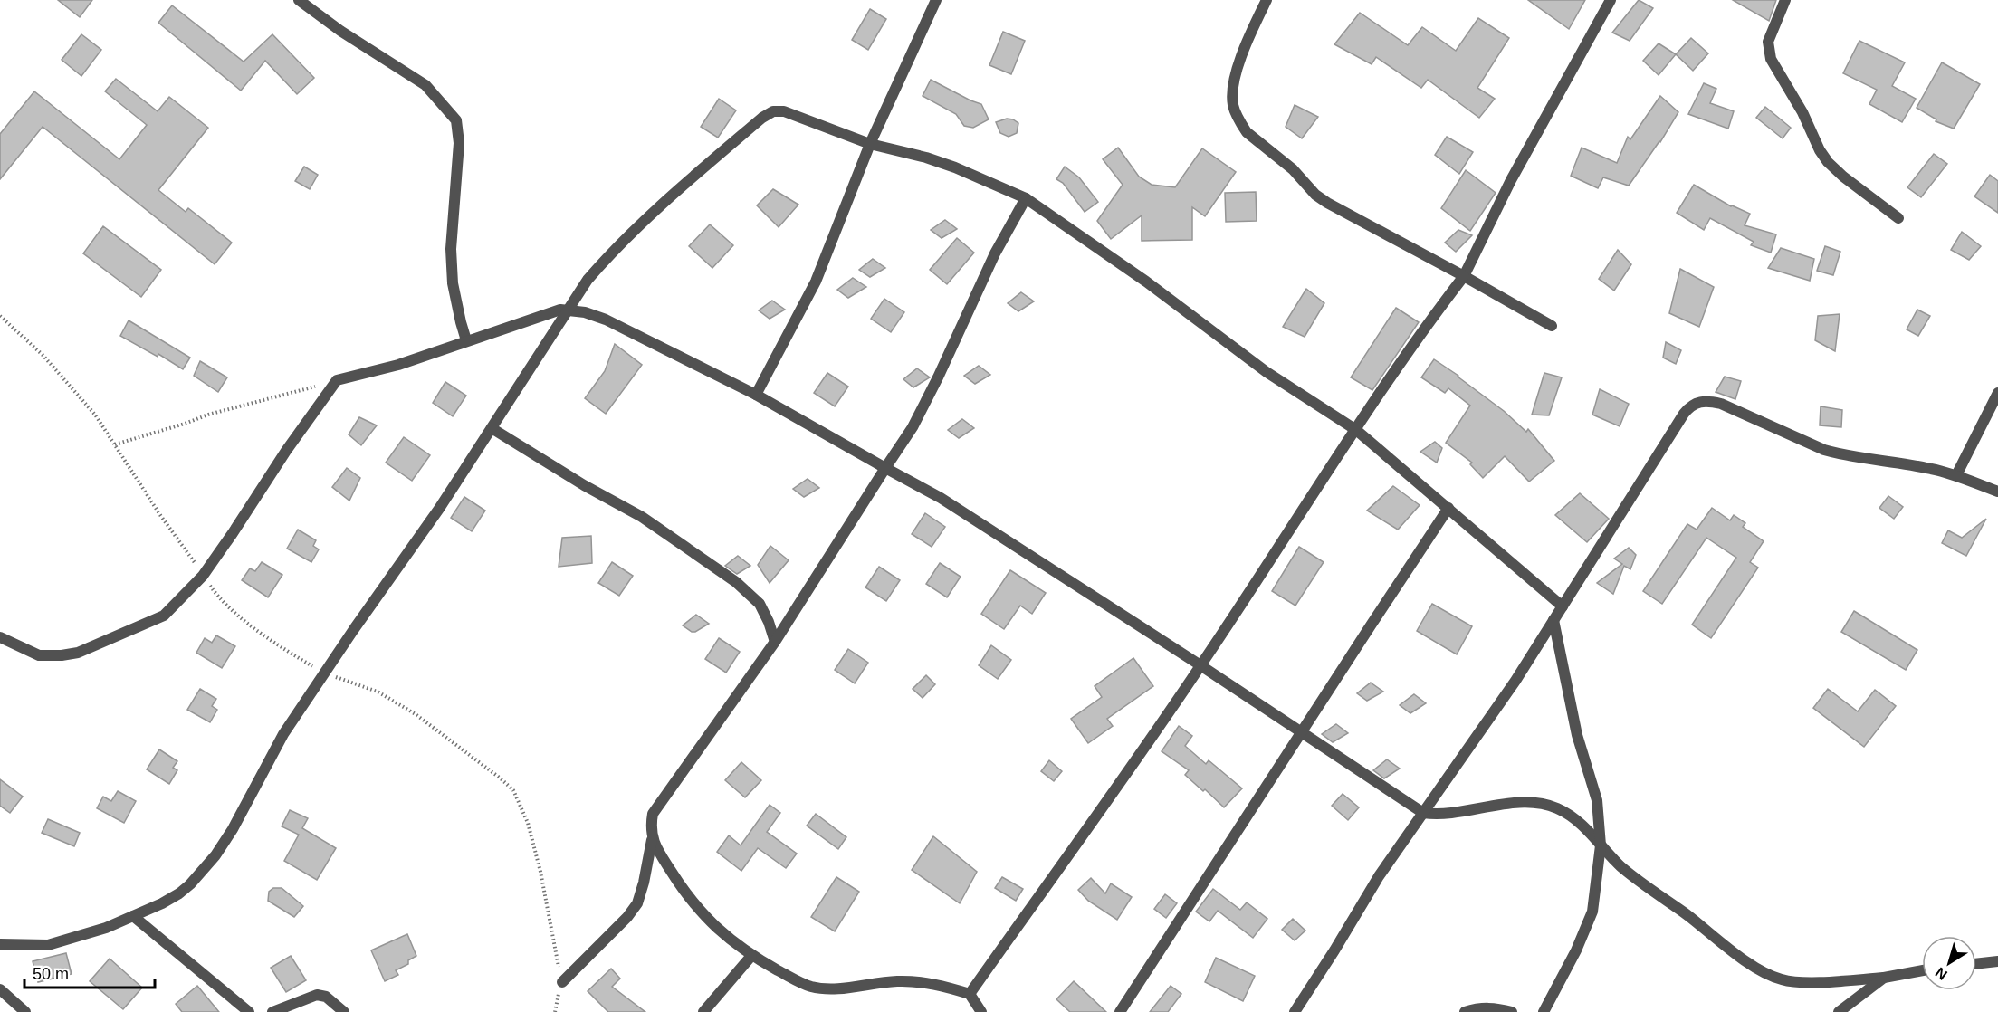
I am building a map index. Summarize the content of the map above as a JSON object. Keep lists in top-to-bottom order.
{
  "scale_bar": "50 m",
  "north": "bottom left"
}
